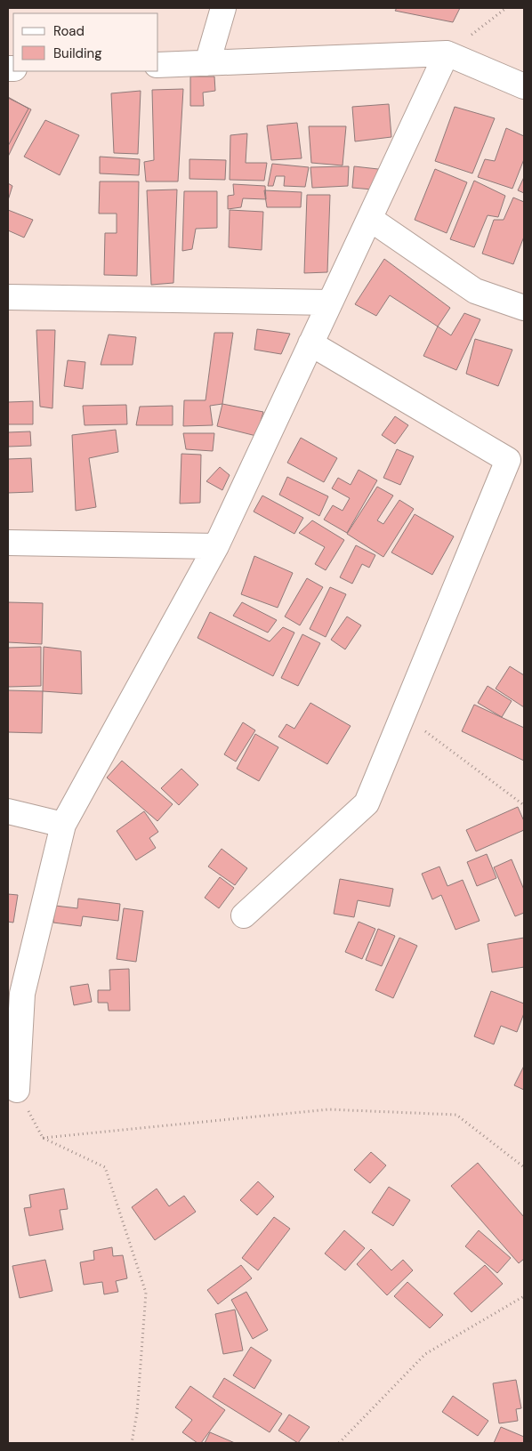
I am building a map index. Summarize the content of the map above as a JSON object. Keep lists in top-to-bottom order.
{
  "legend": ["Road", "Building"]
}
